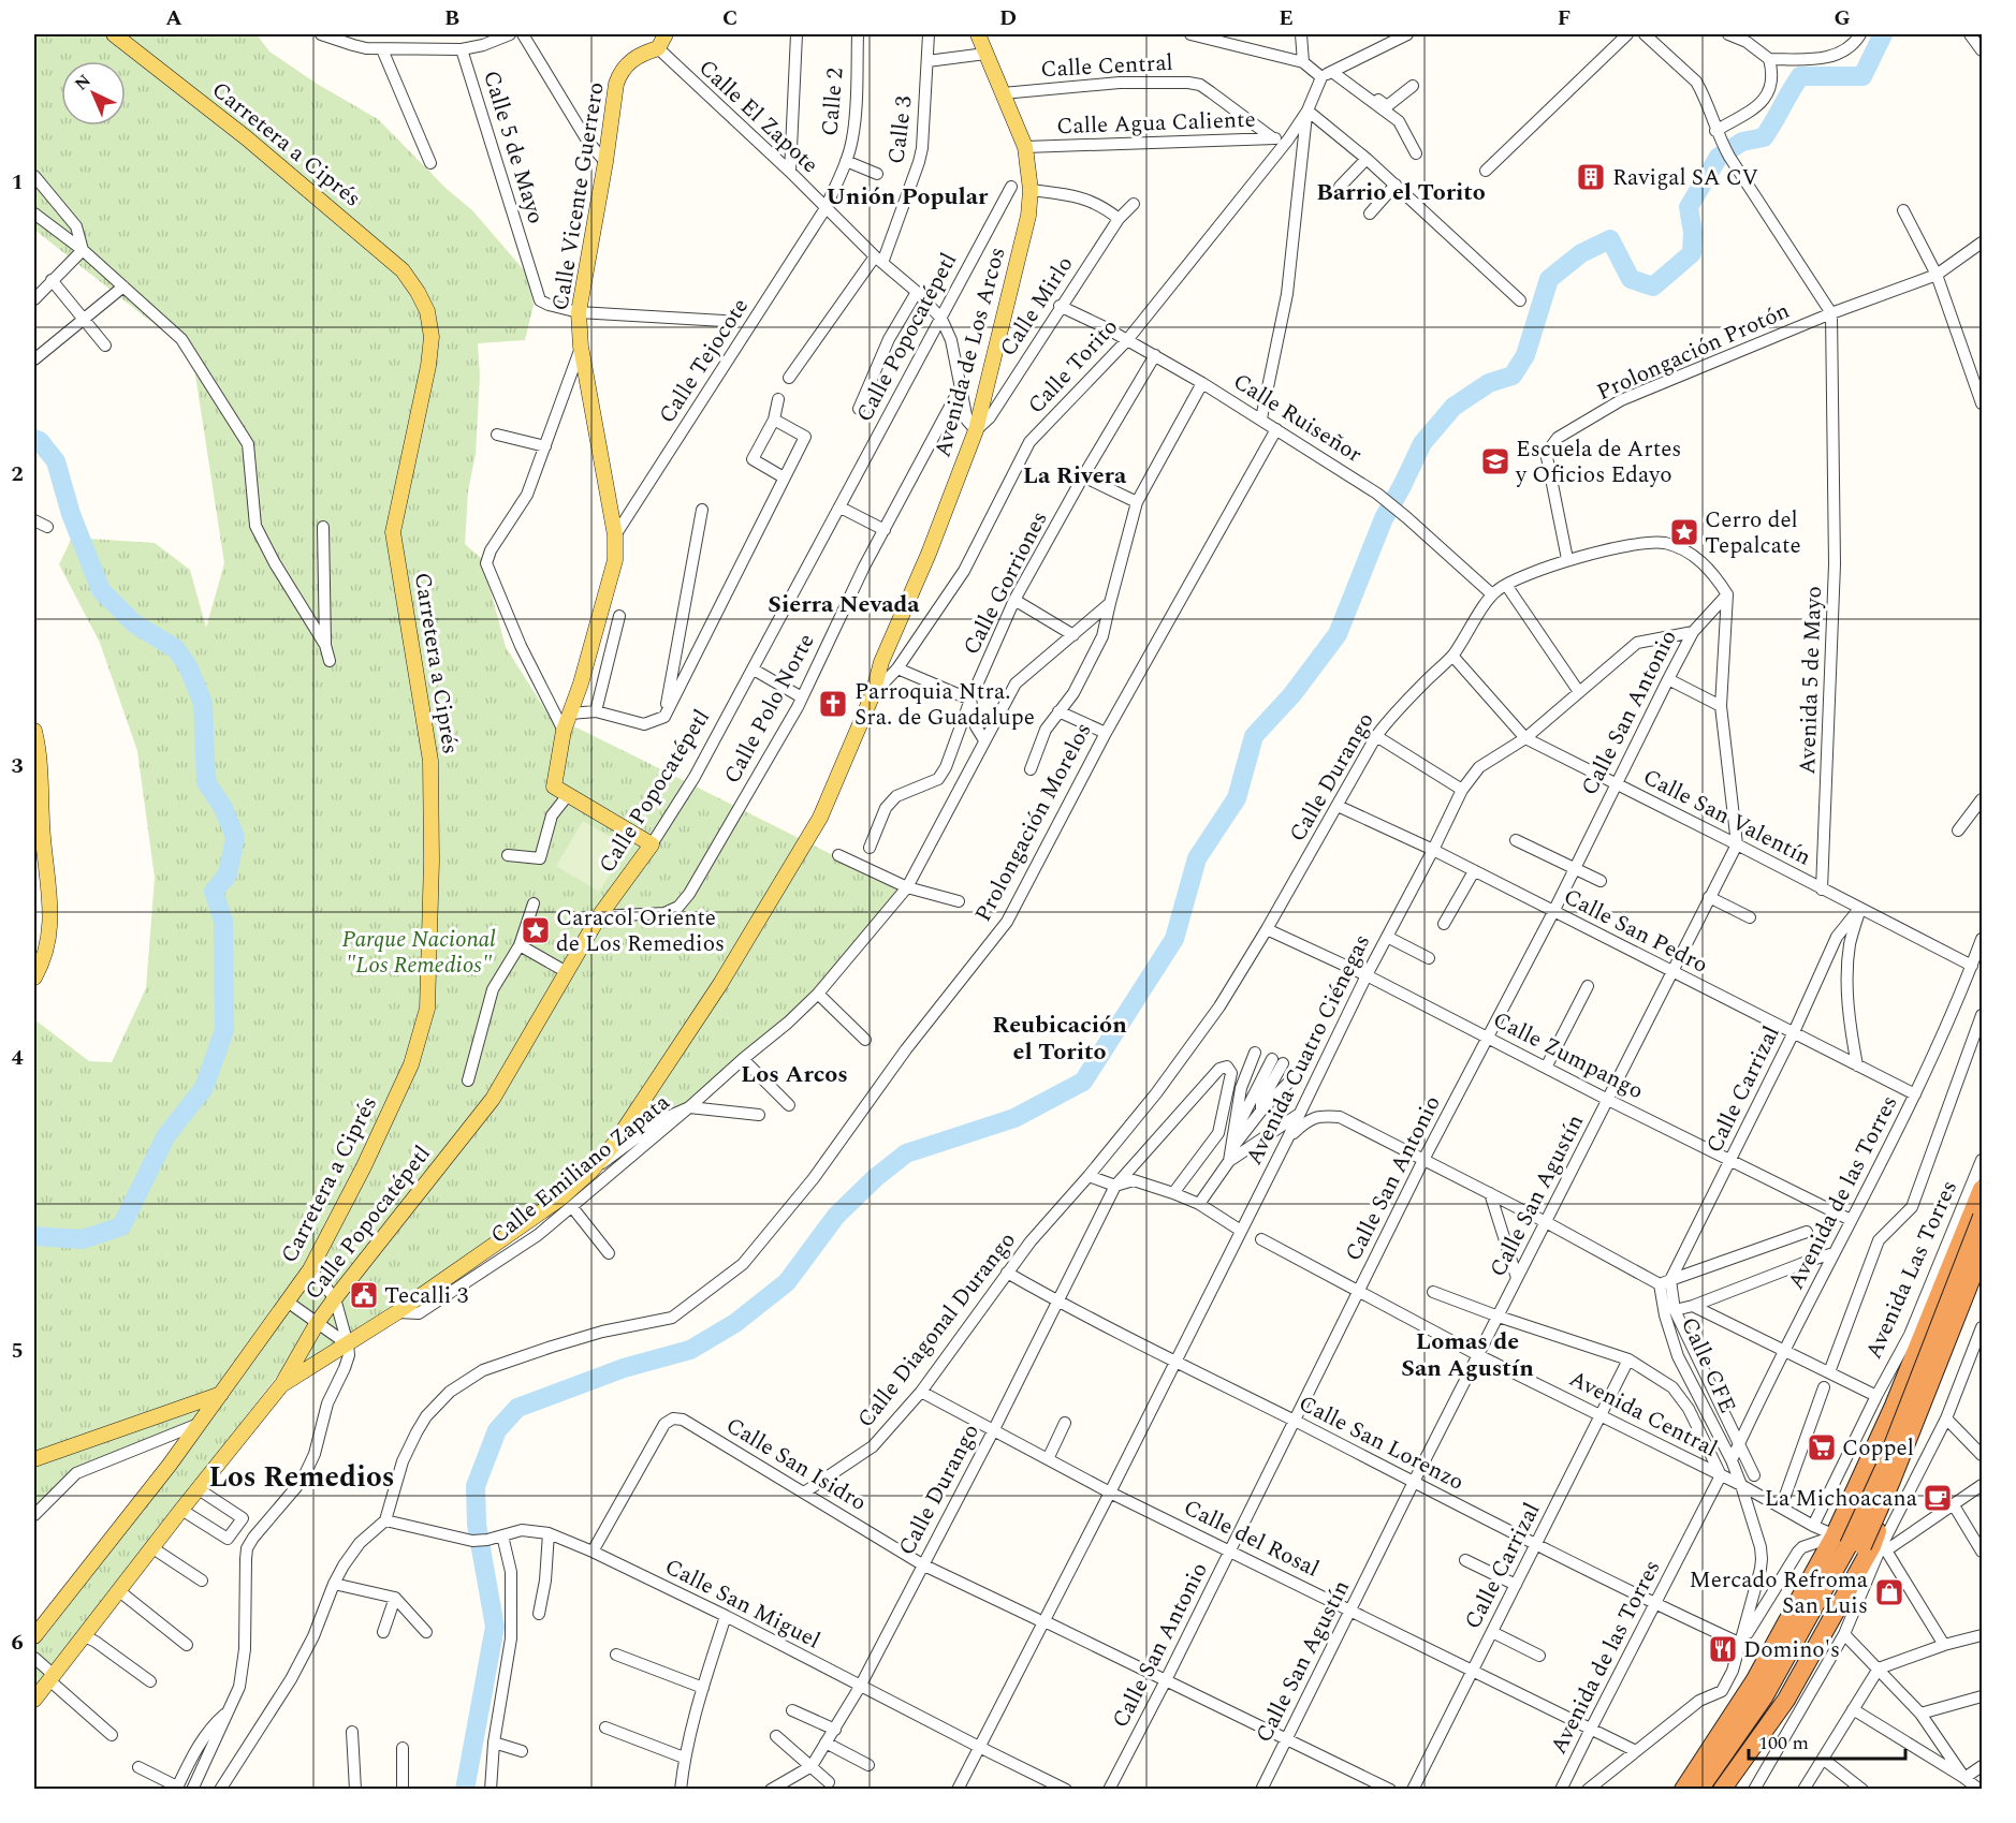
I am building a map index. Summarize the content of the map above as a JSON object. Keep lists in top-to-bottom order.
{
  "streets": {
    "main road": [
      "Carretera a Ciprés",
      "Calle Vicente Guerrero",
      "Calle Popocatépetl",
      "Avenida de Los Arcos"
    ],
    "street": [
      "Calle Central",
      "Calle 2",
      "Calle El Zapote",
      "Calle Agua Caliente",
      "Calle 3",
      "Calle 5 de Mayo",
      "Calle Mirlo",
      "Prolongación Protón",
      "Calle Tejocote",
      "Calle Torito",
      "Calle Ruiseñor",
      "Calle Gorriones",
      "Avenida 5 de Mayo",
      "Calle Polo Norte",
      "Calle San Antonio",
      "Calle Durango",
      "Calle San Valentín",
      "Prolongación Morelos",
      "Calle San Pedro",
      "Avenida Cuatro Ciénegas",
      "Calle Zumpango",
      "Calle Carrizal",
      "Calle Emiliano Zapata",
      "Avenida de las Torres",
      "Calle San Agustín",
      "Avenida Las Torres",
      "Calle Diagonal Durango",
      "Calle CFE",
      "Avenida Central",
      "Calle San Lorenzo",
      "Calle San Isidro",
      "Calle del Rosal",
      "Calle San Miguel"
    ]
  },
  "crossings": [
    ["Calle Central", "Calle Agua Caliente"],
    ["Calle Central", "Avenida de Los Arcos"],
    ["Calle 2", "Calle El Zapote"],
    ["Calle 2", "Calle Tejocote"],
    ["Calle El Zapote", "Calle 3"],
    ["Calle El Zapote", "Calle Vicente Guerrero"],
    ["Calle El Zapote", "Calle Mirlo"],
    ["Calle El Zapote", "Calle Popocatépetl"],
    ["Calle El Zapote", "Avenida de Los Arcos"],
    ["Calle El Zapote", "Calle Tejocote"],
    ["Calle El Zapote", "Calle Polo Norte"],
    ["Calle Agua Caliente", "Avenida de Los Arcos"],
    ["Calle Agua Caliente", "Calle Torito"],
    ["Calle 5 de Mayo", "Calle Vicente Guerrero"],
    ["Calle Vicente Guerrero", "Calle Tejocote"],
    ["Calle Mirlo", "Avenida de Los Arcos"],
    ["Calle Mirlo", "Calle Ruiseñor"],
    ["Calle Popocatépetl", "Avenida de Los Arcos"],
    ["Calle Popocatépetl", "Calle Polo Norte"],
    ["Prolongación Protón", "Avenida 5 de Mayo"],
    ["Prolongación Protón", "Calle Durango"],
    ["Avenida de Los Arcos", "Calle Torito"],
    ["Avenida de Los Arcos", "Calle Emiliano Zapata"],
    ["Calle Torito", "Calle Ruiseñor"],
    ["Calle Ruiseñor", "Calle Gorriones"],
    ["Calle Ruiseñor", "Calle Durango"],
    ["Calle Ruiseñor", "Prolongación Morelos"],
    ["Avenida 5 de Mayo", "Calle San Valentín"],
    ["Calle San Antonio", "Calle Durango"],
    ["Calle San Antonio", "Calle San Valentín"],
    ["Calle San Antonio", "Calle San Pedro"],
    ["Calle San Antonio", "Avenida Cuatro Ciénegas"],
    ["Calle San Antonio", "Calle Zumpango"],
    ["Calle San Antonio", "Avenida Central"],
    ["Calle San Antonio", "Calle San Lorenzo"],
    ["Calle San Antonio", "Calle San Isidro"],
    ["Calle San Antonio", "Calle del Rosal"],
    ["Calle Durango", "Calle San Valentín"],
    ["Calle Durango", "Calle San Pedro"],
    ["Calle Durango", "Calle Zumpango"],
    ["Calle Durango", "Calle Diagonal Durango"],
    ["Calle Durango", "Calle San Lorenzo"],
    ["Calle Durango", "Calle San Isidro"],
    ["Calle Durango", "Calle del Rosal"],
    ["Calle Durango", "Calle San Miguel"],
    ["Calle San Valentín", "Avenida Cuatro Ciénegas"],
    ["Calle San Valentín", "Calle Carrizal"],
    ["Calle San Valentín", "Avenida de las Torres"],
    ["Calle San Valentín", "Calle San Agustín"],
    ["Prolongación Morelos", "Calle San Miguel"],
    ["Calle San Pedro", "Avenida Cuatro Ciénegas"],
    ["Calle San Pedro", "Calle Carrizal"],
    ["Calle San Pedro", "Avenida de las Torres"],
    ["Calle San Pedro", "Calle San Agustín"],
    ["Avenida Cuatro Ciénegas", "Calle Zumpango"],
    ["Avenida Cuatro Ciénegas", "Calle San Lorenzo"],
    ["Avenida Cuatro Ciénegas", "Calle San Isidro"],
    ["Avenida Cuatro Ciénegas", "Calle del Rosal"],
    ["Avenida Cuatro Ciénegas", "Calle San Miguel"],
    ["Calle Zumpango", "Calle Carrizal"],
    ["Calle Zumpango", "Avenida de las Torres"],
    ["Calle Zumpango", "Calle San Agustín"],
    ["Calle Carrizal", "Calle CFE"],
    ["Calle Carrizal", "Avenida Central"],
    ["Calle Carrizal", "Calle San Lorenzo"],
    ["Calle Carrizal", "Calle del Rosal"],
    ["Avenida de las Torres", "Calle CFE"],
    ["Avenida de las Torres", "Avenida Central"],
    ["Avenida de las Torres", "Calle San Lorenzo"],
    ["Avenida de las Torres", "Calle del Rosal"],
    ["Calle San Agustín", "Avenida Central"],
    ["Calle San Agustín", "Calle San Lorenzo"],
    ["Calle San Agustín", "Calle San Isidro"],
    ["Calle San Agustín", "Calle del Rosal"],
    ["Avenida Las Torres", "Calle CFE"],
    ["Avenida Las Torres", "Avenida Central"],
    ["Calle Diagonal Durango", "Calle San Lorenzo"],
    ["Calle Diagonal Durango", "Calle San Isidro"],
    ["Calle Diagonal Durango", "Calle del Rosal"],
    ["Calle CFE", "Avenida Central"],
    ["Calle CFE", "Calle San Lorenzo"],
    ["Calle San Isidro", "Calle San Miguel"]
  ],
  "districts": [
    "Barrio el Torito",
    "Unión Popular",
    "La Rivera",
    "Sierra Nevada",
    "Reubicación el Torito",
    "Los Arcos",
    "Lomas de San Agustín",
    "Los Remedios"
  ],
  "parks": ["Parque Nacional \"Los Remedios\""],
  "places": {
    "building": ["Ravigal SA CV"],
    "school or university": ["Escuela de Artes y Oficios Edayo"],
    "place": ["Cerro del Tepalcate", "Caracol Oriente de Los Remedios"],
    "church": ["Parroquia Ntra. Sra. de Guadalupe"],
    "public building": ["Tecalli 3"],
    "supermarket": ["Coppel"],
    "cafe": ["La Michoacana"],
    "shop": ["Mercado Refroma San Luis"],
    "restaurant": ["Domino's"]
  },
  "scale_bar": "100 m",
  "north": "top left",
  "grid": {
    "columns": [
      "A",
      "B",
      "C",
      "D",
      "E",
      "F",
      "G"
    ],
    "rows": [
      "1",
      "2",
      "3",
      "4",
      "5",
      "6"
    ]
  }
}
